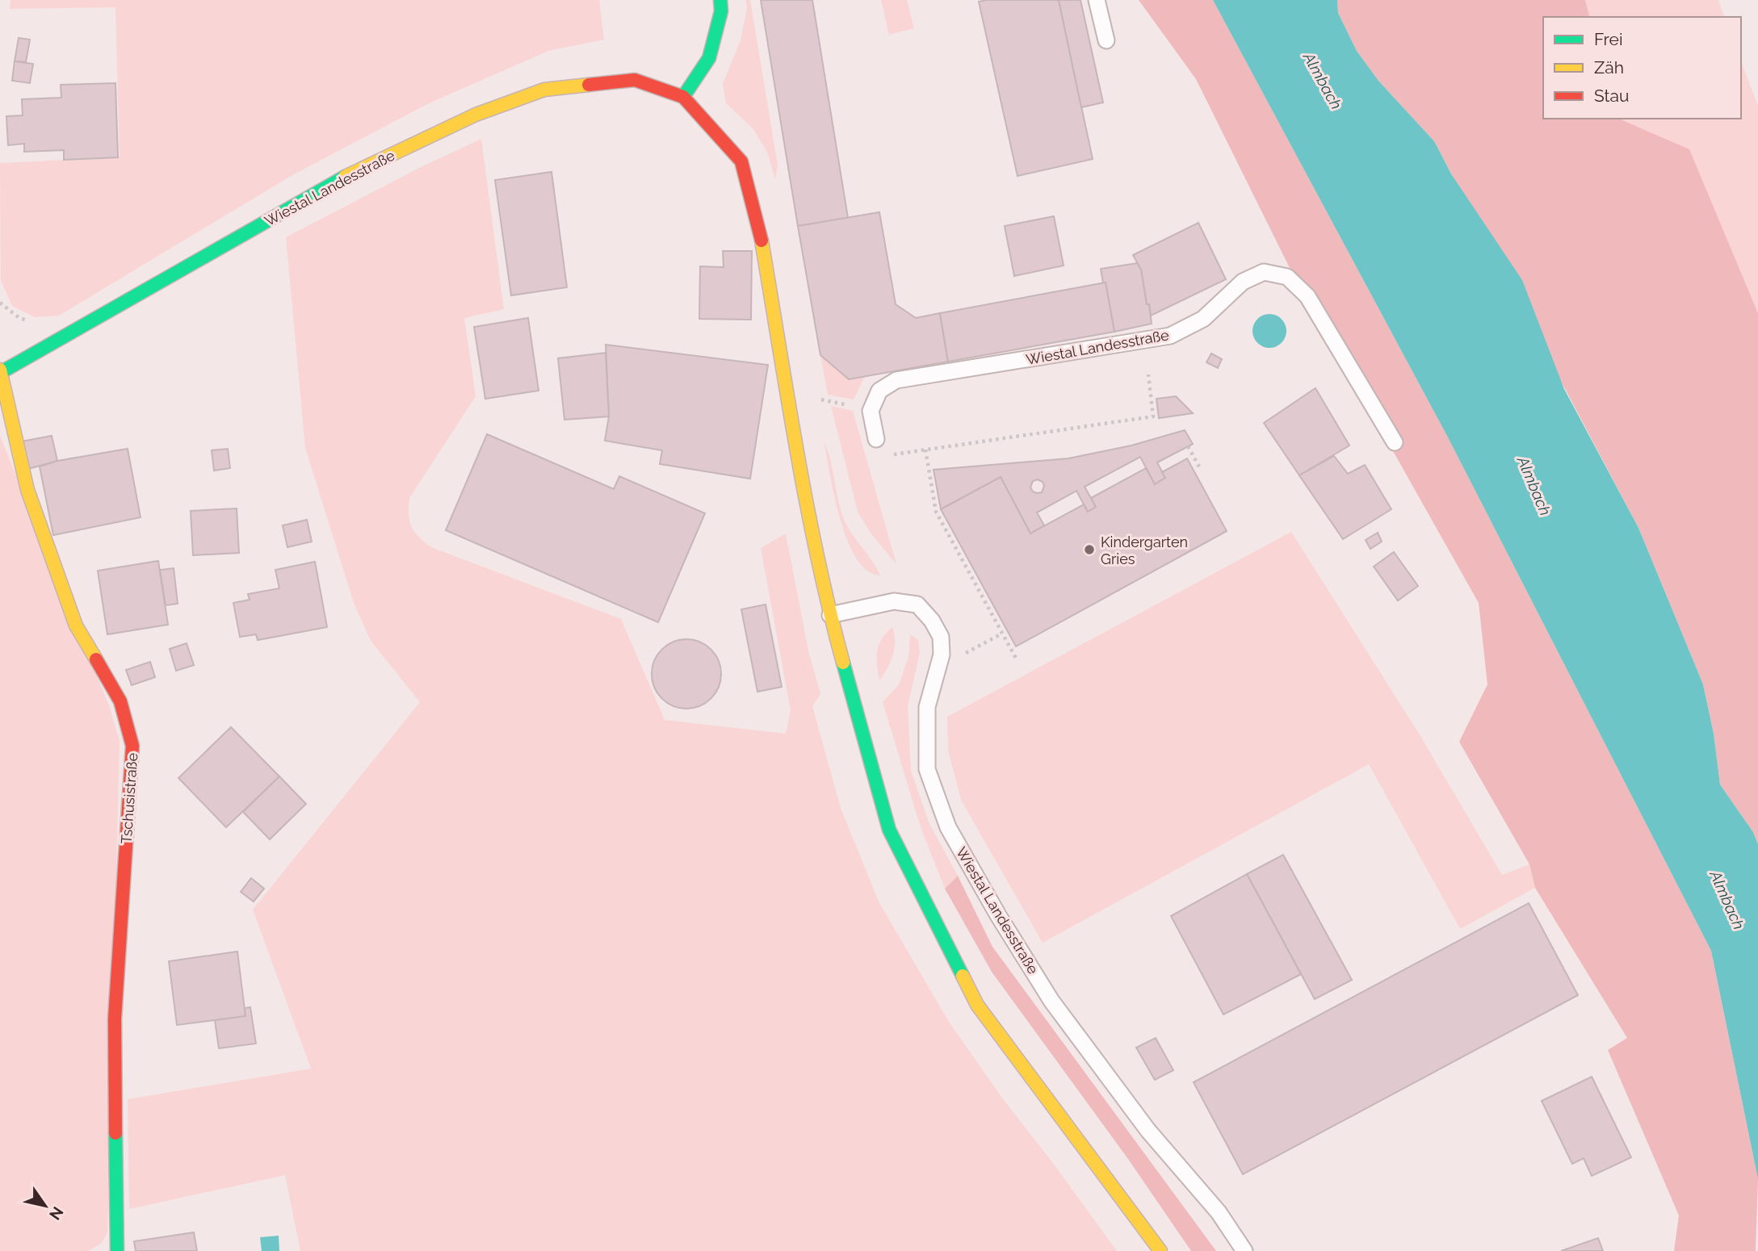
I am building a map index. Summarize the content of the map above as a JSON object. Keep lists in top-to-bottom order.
{
  "streets": {
    "main road": ["Wiestal Landesstraße", "Tschusistraße"]
  },
  "crossings": [
    ["Wiestal Landesstraße", "Tschusistraße"]
  ],
  "water": ["Almbach"],
  "places": ["Kindergarten Gries"],
  "legend": ["Frei", "Zäh", "Stau"],
  "north": "bottom right"
}
